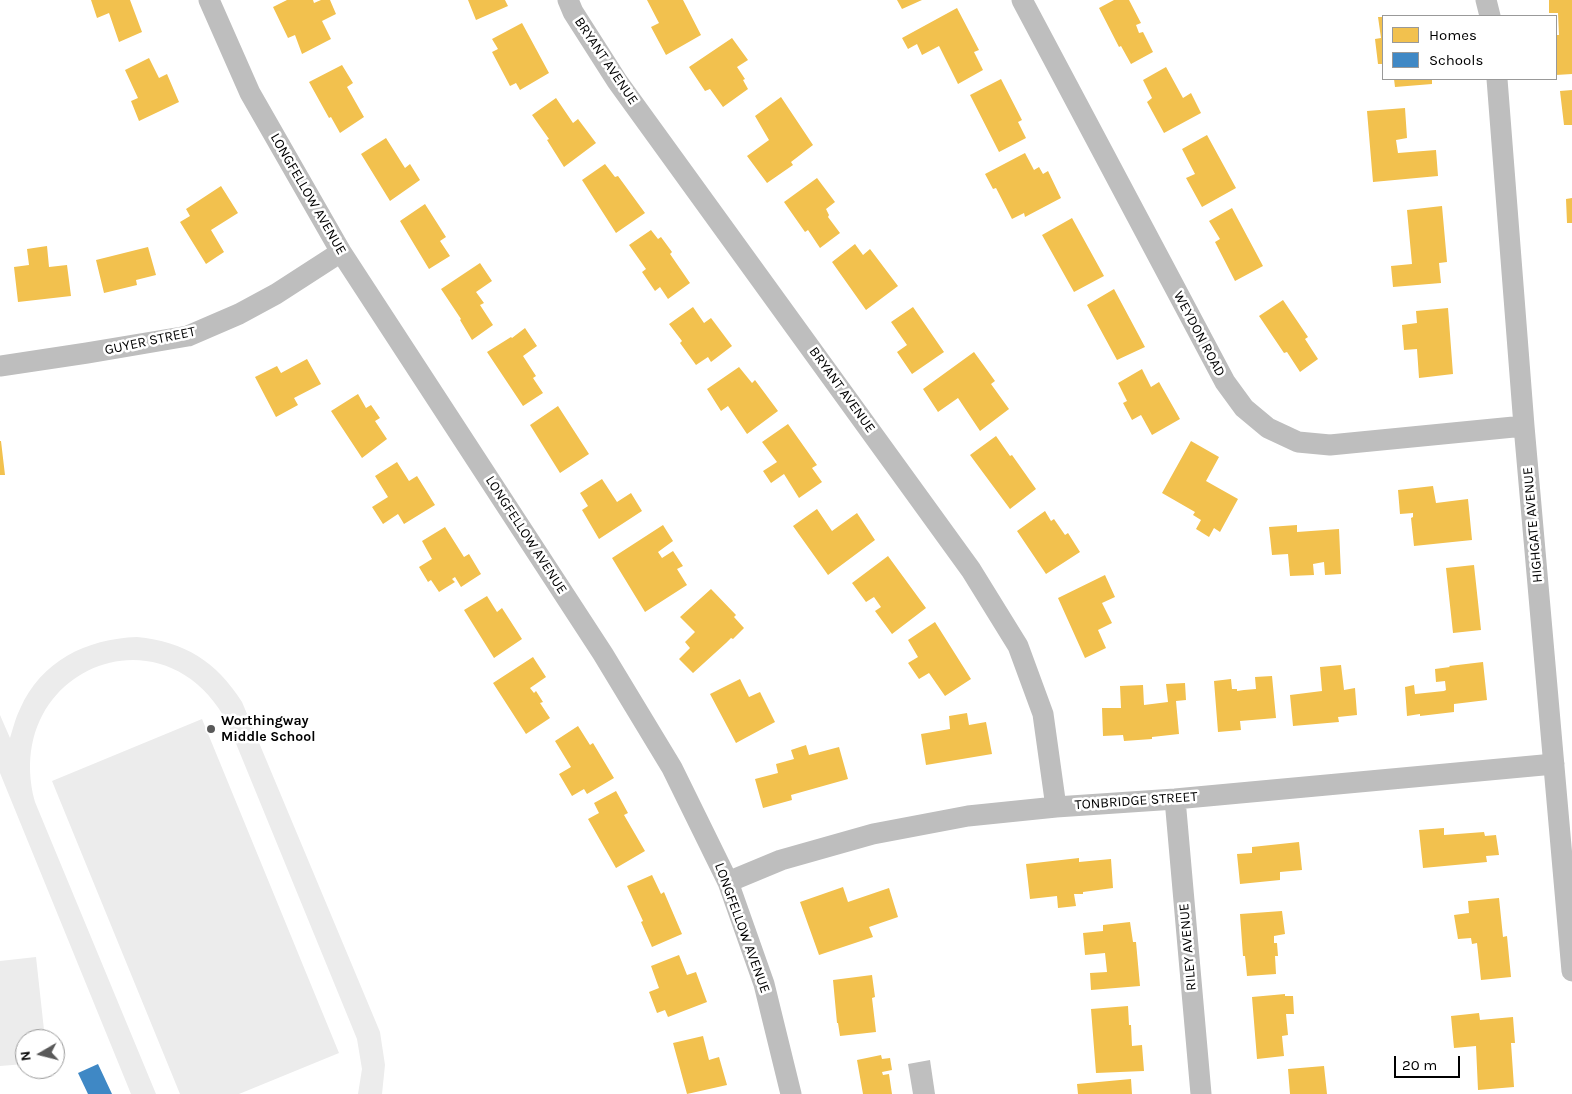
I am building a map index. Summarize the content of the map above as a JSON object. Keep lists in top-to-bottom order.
{
  "streets": {
    "street": [
      "BRYANT AVENUE",
      "LONGFELLOW AVENUE",
      "WEYDON ROAD",
      "GUYER STREET",
      "HIGHGATE AVENUE",
      "TONBRIDGE STREET",
      "RILEY AVENUE"
    ]
  },
  "crossings": [
    ["BRYANT AVENUE", "TONBRIDGE STREET"],
    ["LONGFELLOW AVENUE", "GUYER STREET"],
    ["LONGFELLOW AVENUE", "TONBRIDGE STREET"],
    ["WEYDON ROAD", "HIGHGATE AVENUE"],
    ["HIGHGATE AVENUE", "TONBRIDGE STREET"],
    ["TONBRIDGE STREET", "RILEY AVENUE"]
  ],
  "places": ["Worthingway Middle School"],
  "legend": ["Homes", "Schools"],
  "scale_bar": "20 m",
  "north": "left"
}
